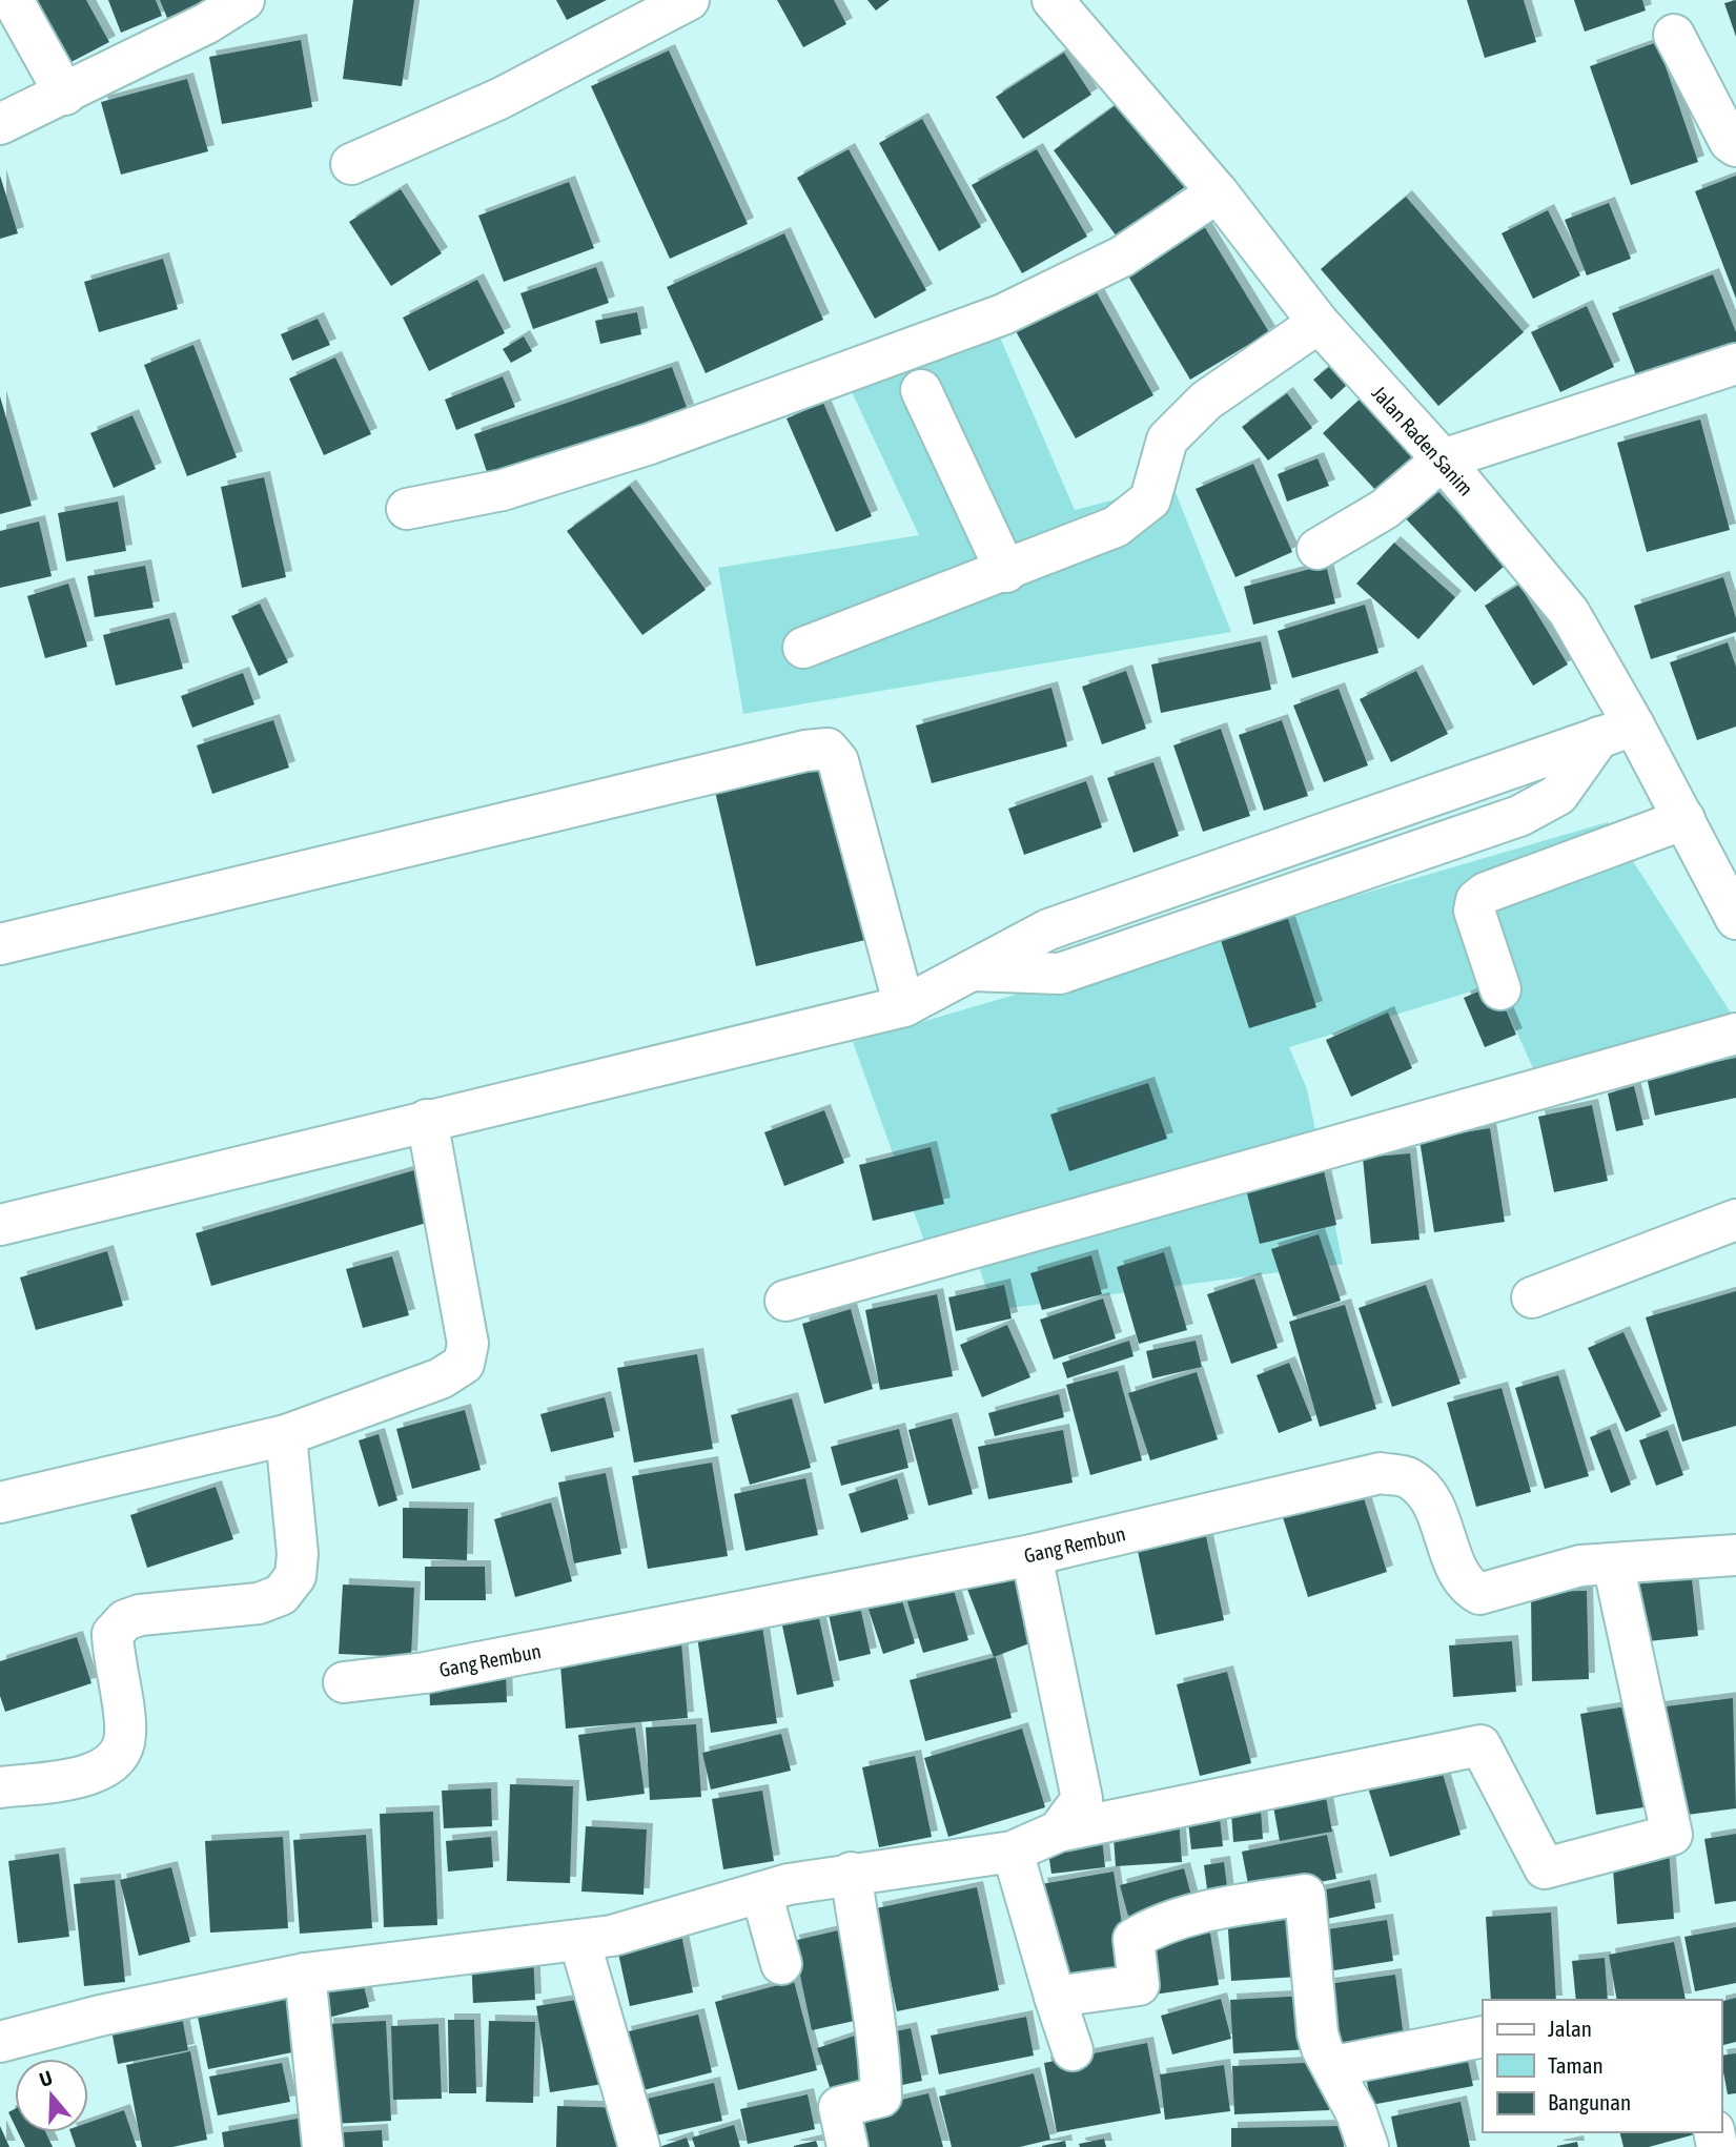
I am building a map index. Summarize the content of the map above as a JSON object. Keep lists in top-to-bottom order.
{
  "streets": {
    "street": ["Jalan Raden Sanim", "Gang Rembun"]
  },
  "legend": ["Jalan", "Taman", "Bangunan"],
  "north": "top"
}
